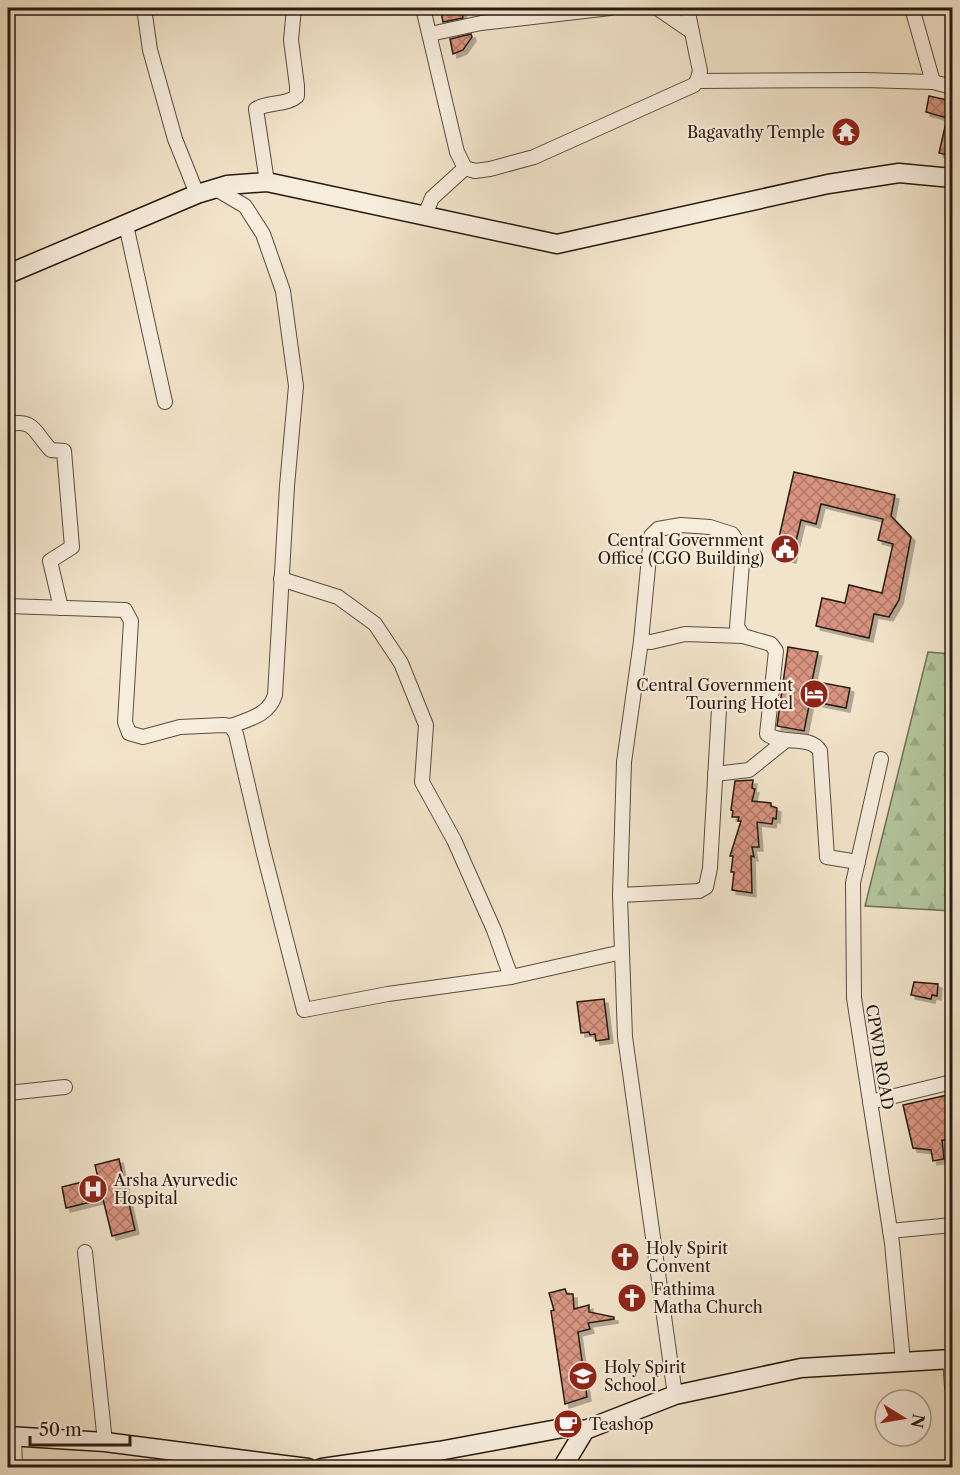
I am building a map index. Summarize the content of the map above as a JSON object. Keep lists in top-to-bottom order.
{
  "streets": {
    "street": ["CPWD ROAD"]
  },
  "places": {
    "temple": ["Bagavathy Temple"],
    "public building": ["Central Government Office (CGO Building)"],
    "hotel": ["Central Government Touring Hotel"],
    "hospital": ["Arsha Ayurvedic Hospital"],
    "church": ["Holy Spirit Convent", "Fathima Matha Church"],
    "school or university": ["Holy Spirit School"],
    "cafe": ["Teashop"]
  },
  "scale_bar": "50 m",
  "north": "right"
}
